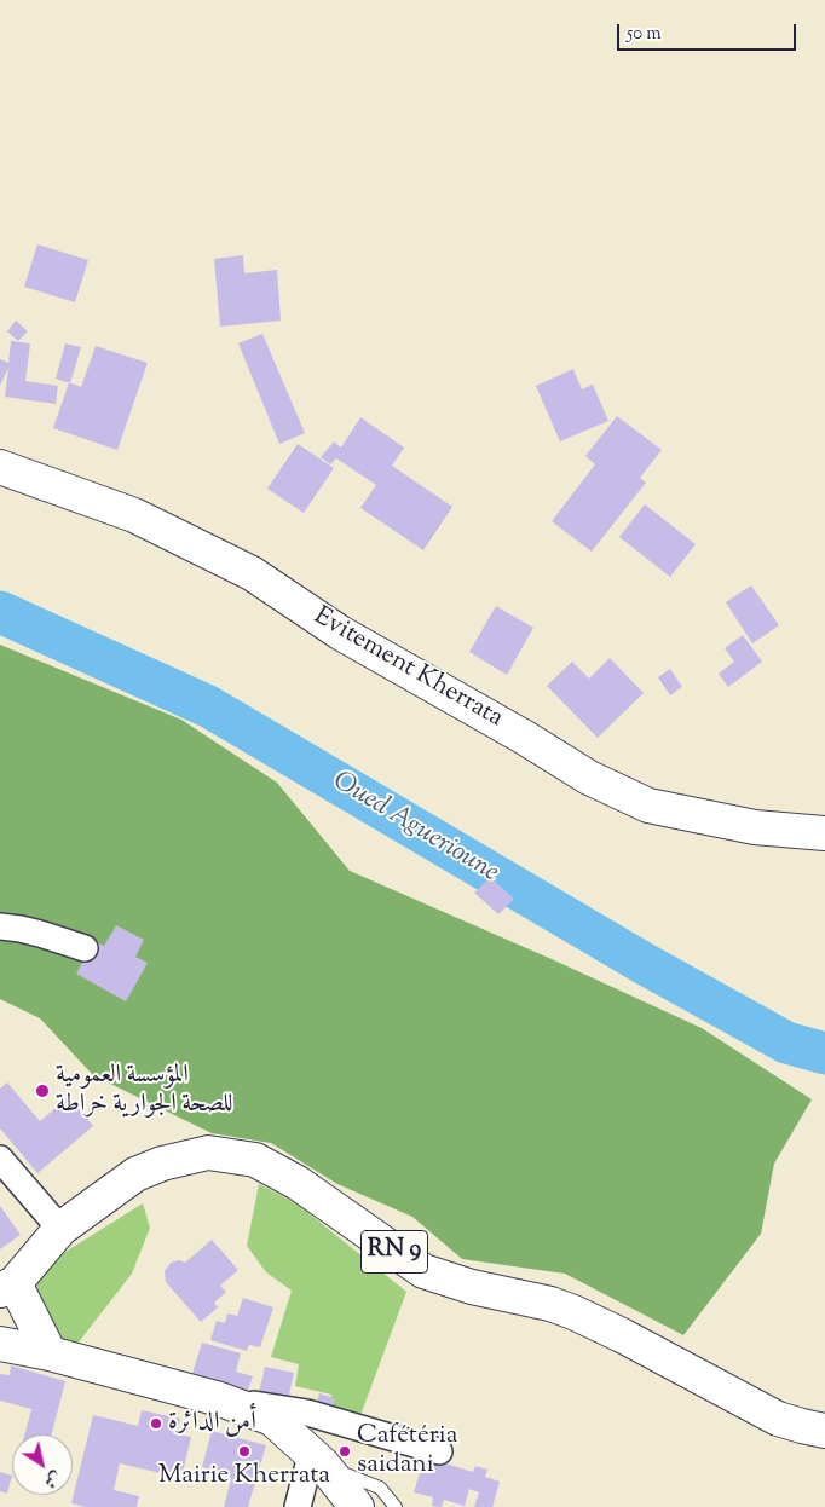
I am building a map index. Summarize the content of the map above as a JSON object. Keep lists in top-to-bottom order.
{
  "streets": {
    "main road": ["Evitement Kherrata", "RN 9"]
  },
  "water": ["Oued Aguerioune"],
  "places": [
    "المؤسسة العمومية للصحة الجوارية خراطة",
    "أمن الدائرة",
    "Mairie Kherrata",
    "Cafétéria saidani"
  ],
  "scale_bar": "50 m",
  "north": "bottom right"
}
